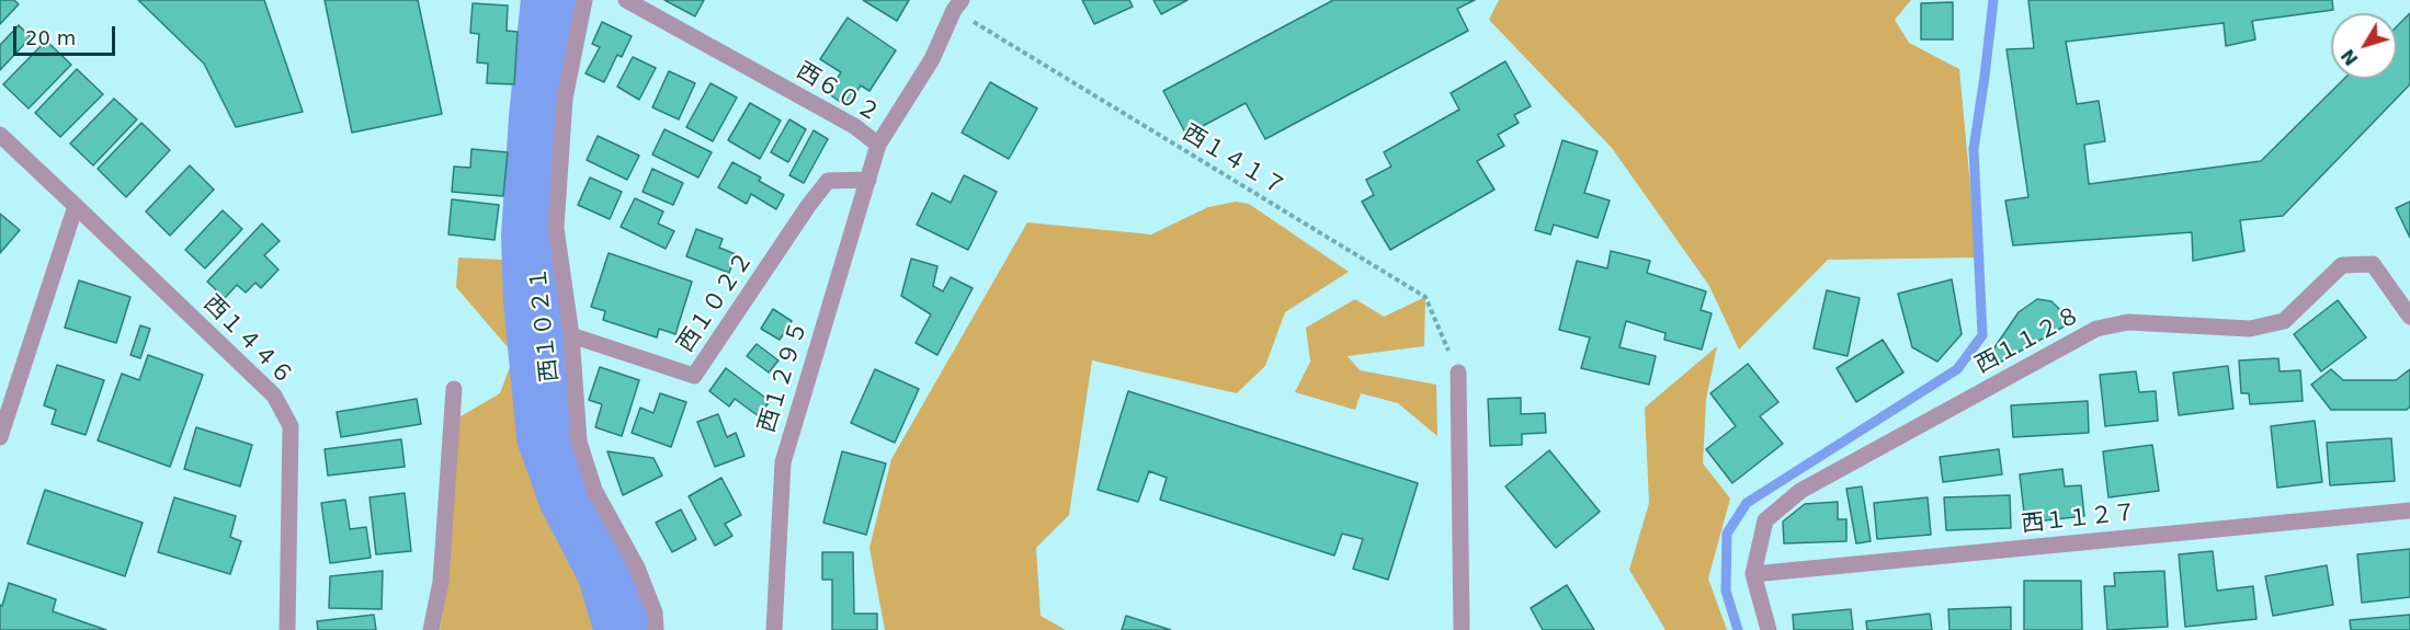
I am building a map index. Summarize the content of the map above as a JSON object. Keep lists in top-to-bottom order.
{
  "streets": {
    "street": [
      "西６０２",
      "西１０２２",
      "西１０２１",
      "西１４４６",
      "西１１２８",
      "西１２９５",
      "西１１２７"
    ],
    "path": ["西１４１７"]
  },
  "crossings": [
    ["西６０２", "西１４１７"],
    ["西６０２", "西１２９５"],
    ["西１０２２", "西１０２１"],
    ["西１０２２", "西１２９５"],
    ["西１１２８", "西１１２７"]
  ],
  "scale_bar": "20 m",
  "north": "bottom left"
}
